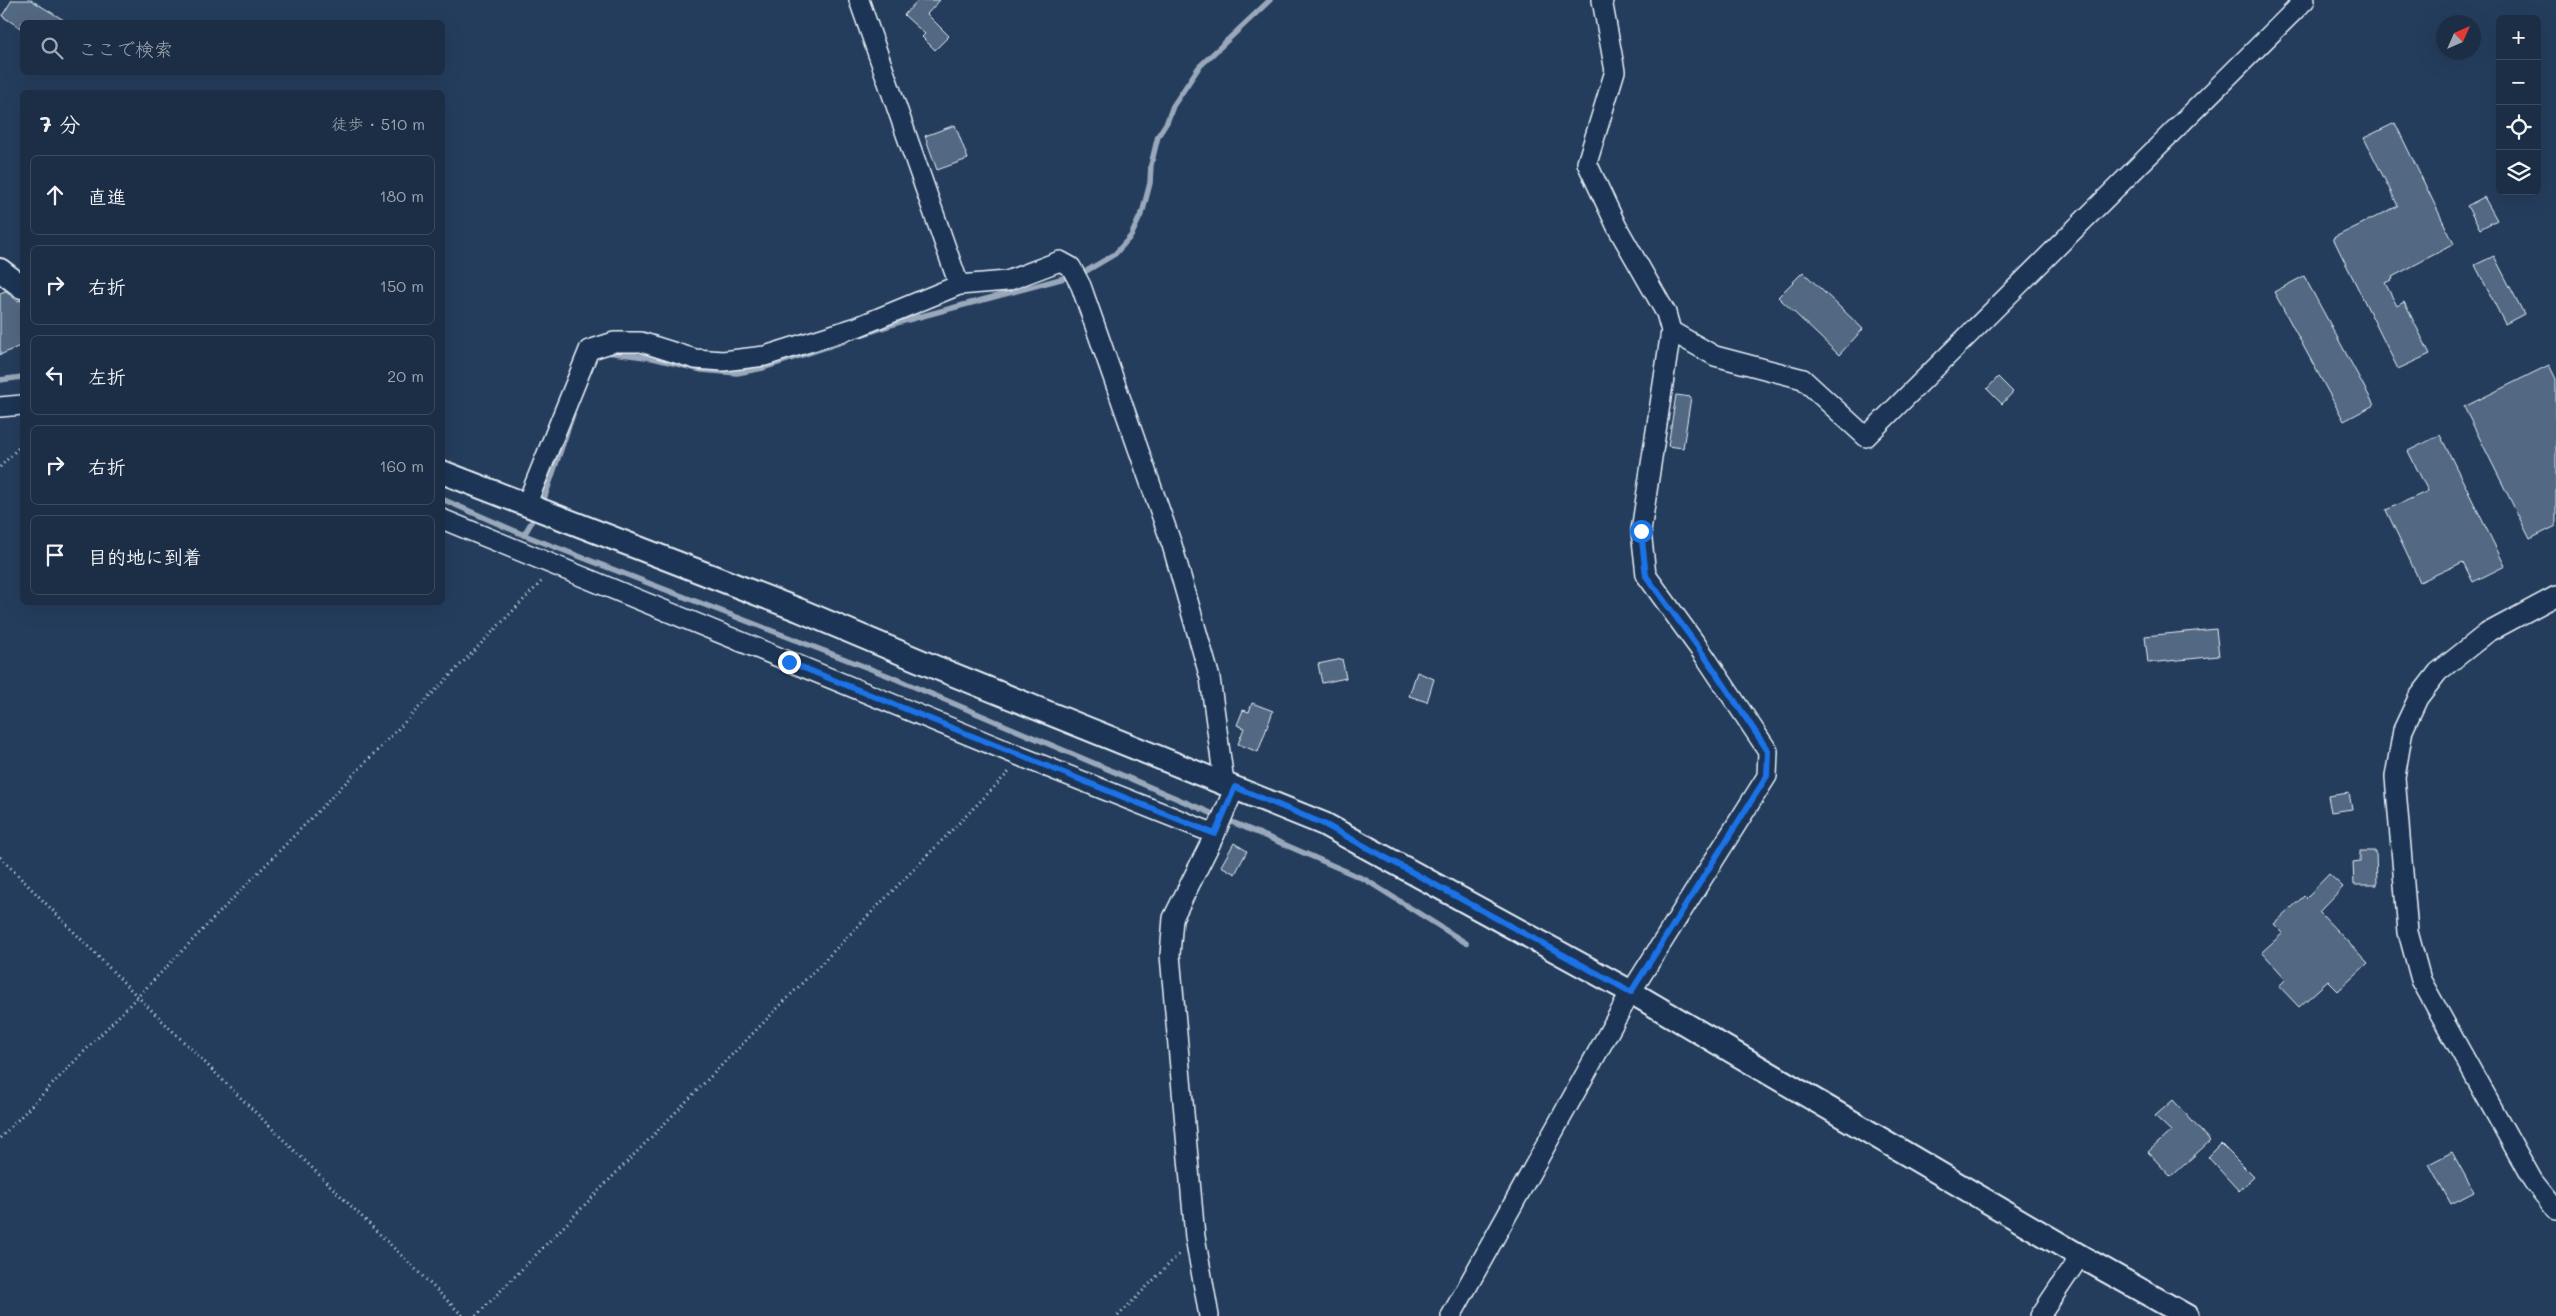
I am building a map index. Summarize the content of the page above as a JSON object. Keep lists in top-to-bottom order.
{
  "north": "top right",
  "page": {
    "map_buttons": ["+", "−"],
    "search": "ここで検索",
    "heading": ["7 分", "徒歩 · 510 m"],
    "list": [
      ["直進", "180 m"],
      ["右折", "150 m"],
      ["左折", "20 m"],
      ["右折", "160 m"],
      "目的地に到着"
    ]
  }
}
